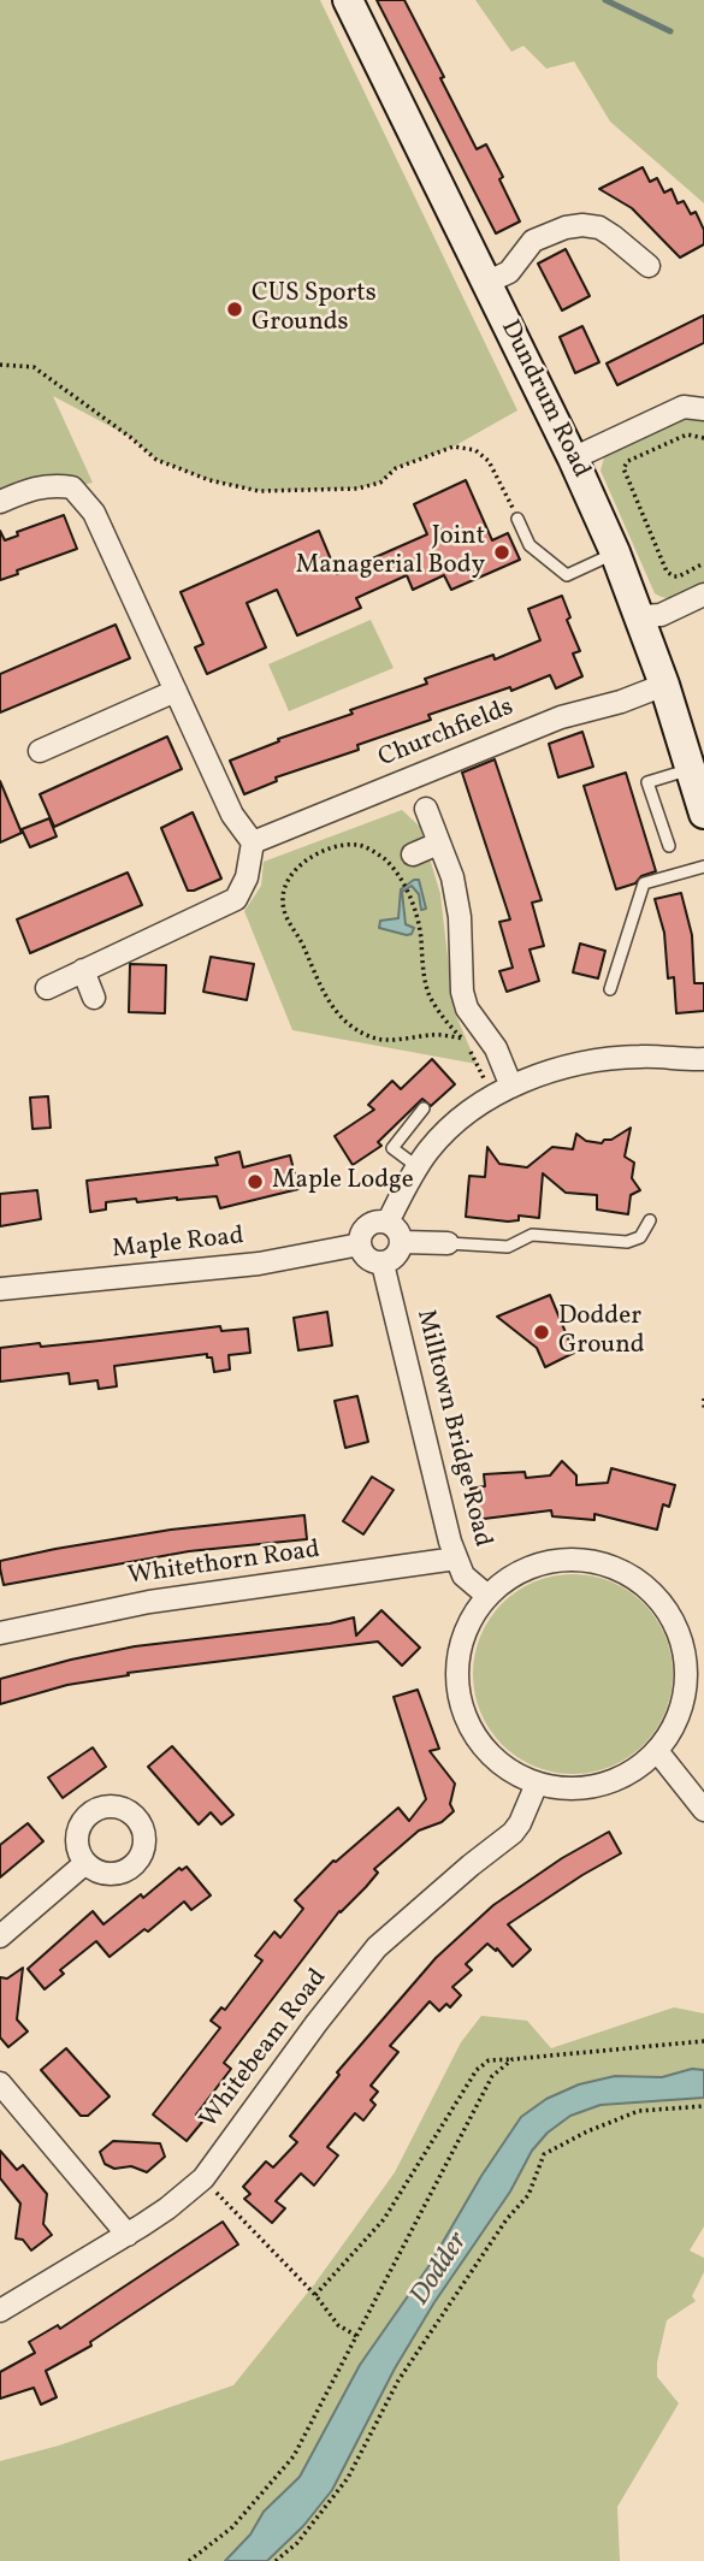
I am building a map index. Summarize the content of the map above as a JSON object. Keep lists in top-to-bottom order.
{
  "streets": {
    "main road": ["Dundrum Road"],
    "street": [
      "Churchfields",
      "Maple Road",
      "Milltown Bridge Road",
      "Whitethorn Road",
      "Whitebeam Road"
    ]
  },
  "crossings": [
    ["Dundrum Road", "Churchfields"],
    ["Maple Road", "Milltown Bridge Road"],
    ["Milltown Bridge Road", "Whitethorn Road"],
    ["Milltown Bridge Road", "Whitebeam Road"]
  ],
  "water": ["Dodder"],
  "places": [
    "CUS Sports Grounds",
    "Joint Managerial Body",
    "Maple Lodge",
    "Dodder Ground"
  ]
}
